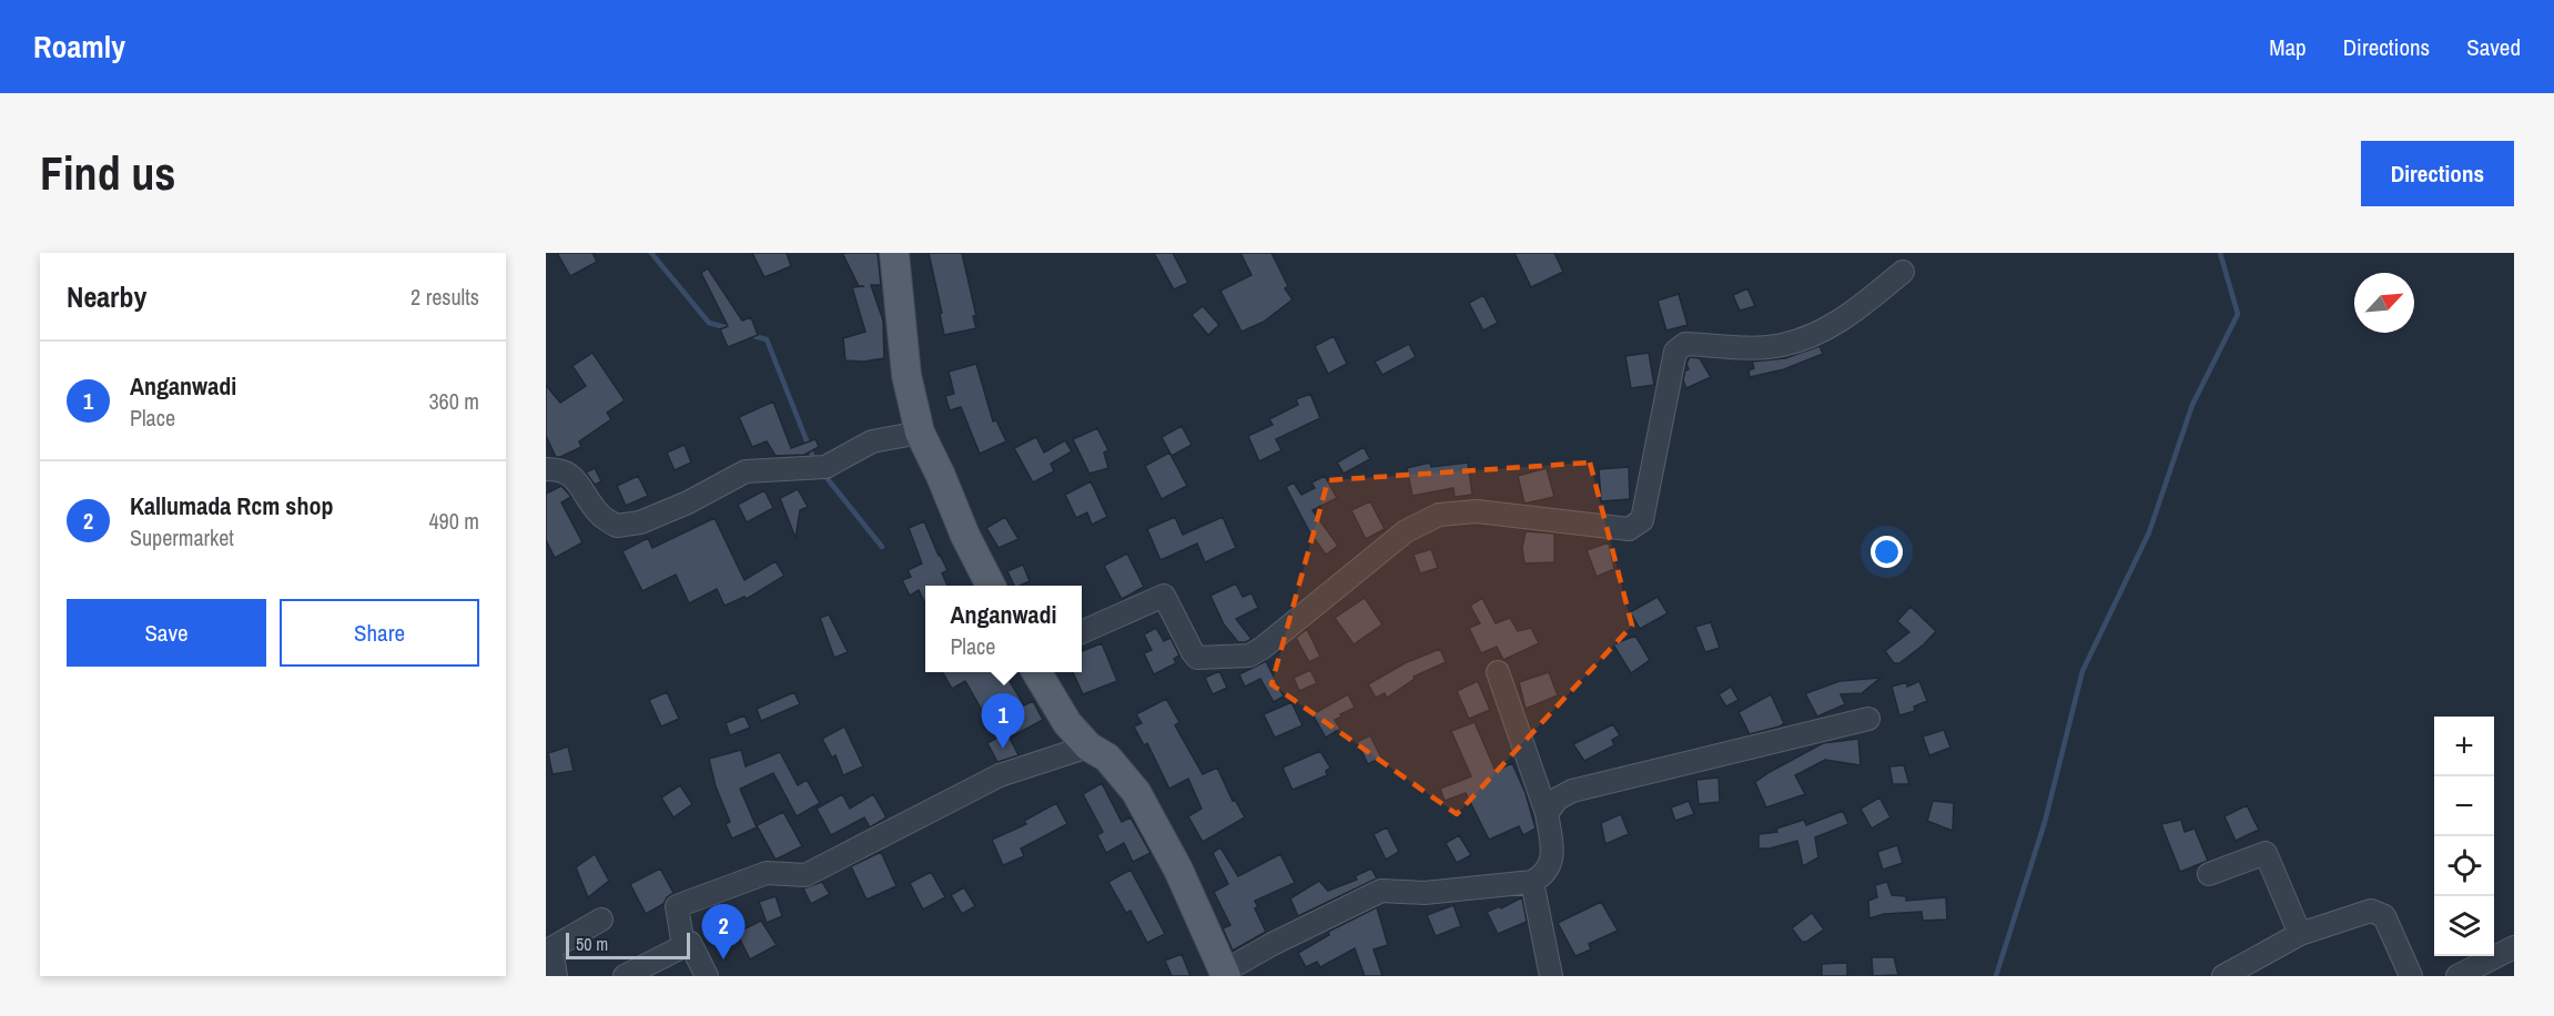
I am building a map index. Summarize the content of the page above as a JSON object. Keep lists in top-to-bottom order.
{
  "scale_bar": "50 m",
  "north": "top right",
  "page": {
    "header": "Roamly",
    "nav": ["Map", "Directions", "Saved"],
    "buttons": [
      "Directions",
      ["Save", "Share"]
    ],
    "title": "Find us",
    "heading": ["Nearby", "2 results"],
    "list": [
      {
        "mark": "1",
        "name": "Anganwadi",
        "note": "Place",
        "value": "360 m"
      },
      {
        "mark": "2",
        "name": "Kallumada Rcm shop",
        "note": "Supermarket",
        "value": "490 m"
      }
    ],
    "popup": ["Anganwadi", "Place"],
    "pins": ["1", "2"],
    "map_buttons": ["+", "−"],
    "scale": "50 m"
  }
}
